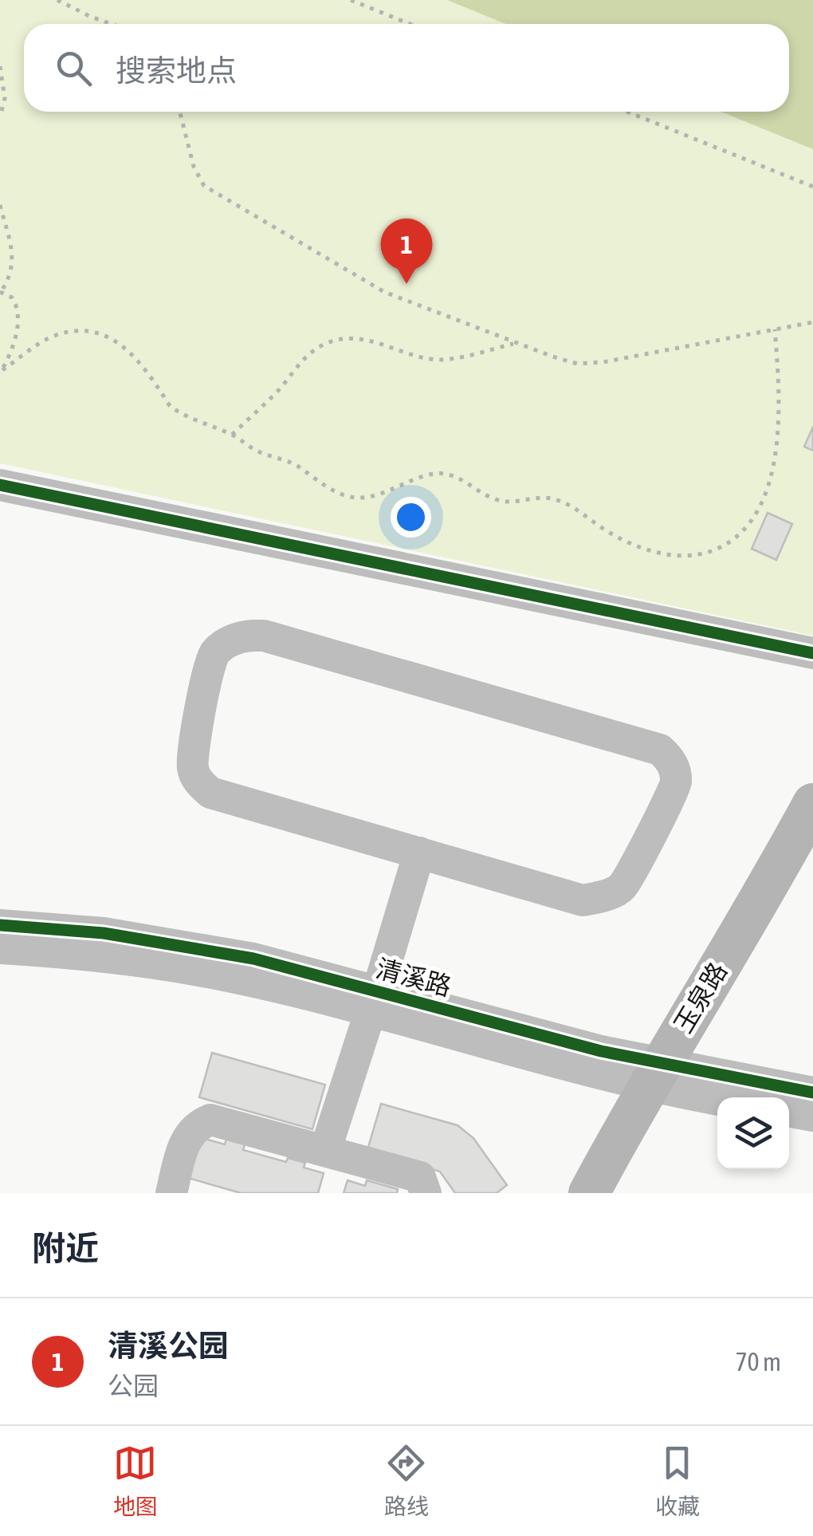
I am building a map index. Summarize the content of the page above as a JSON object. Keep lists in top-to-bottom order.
{
  "streets": {
    "main road": ["玉泉路"],
    "street": ["清溪路"]
  },
  "crossings": [
    ["清溪路", "玉泉路"]
  ],
  "page": {
    "search": "搜索地点",
    "pins": "1",
    "heading": "附近",
    "list": [
      {
        "mark": "1",
        "name": "清溪公园",
        "note": "公园",
        "value": "70 m"
      }
    ],
    "nav": ["地图", "路线", "收藏"]
  }
}
